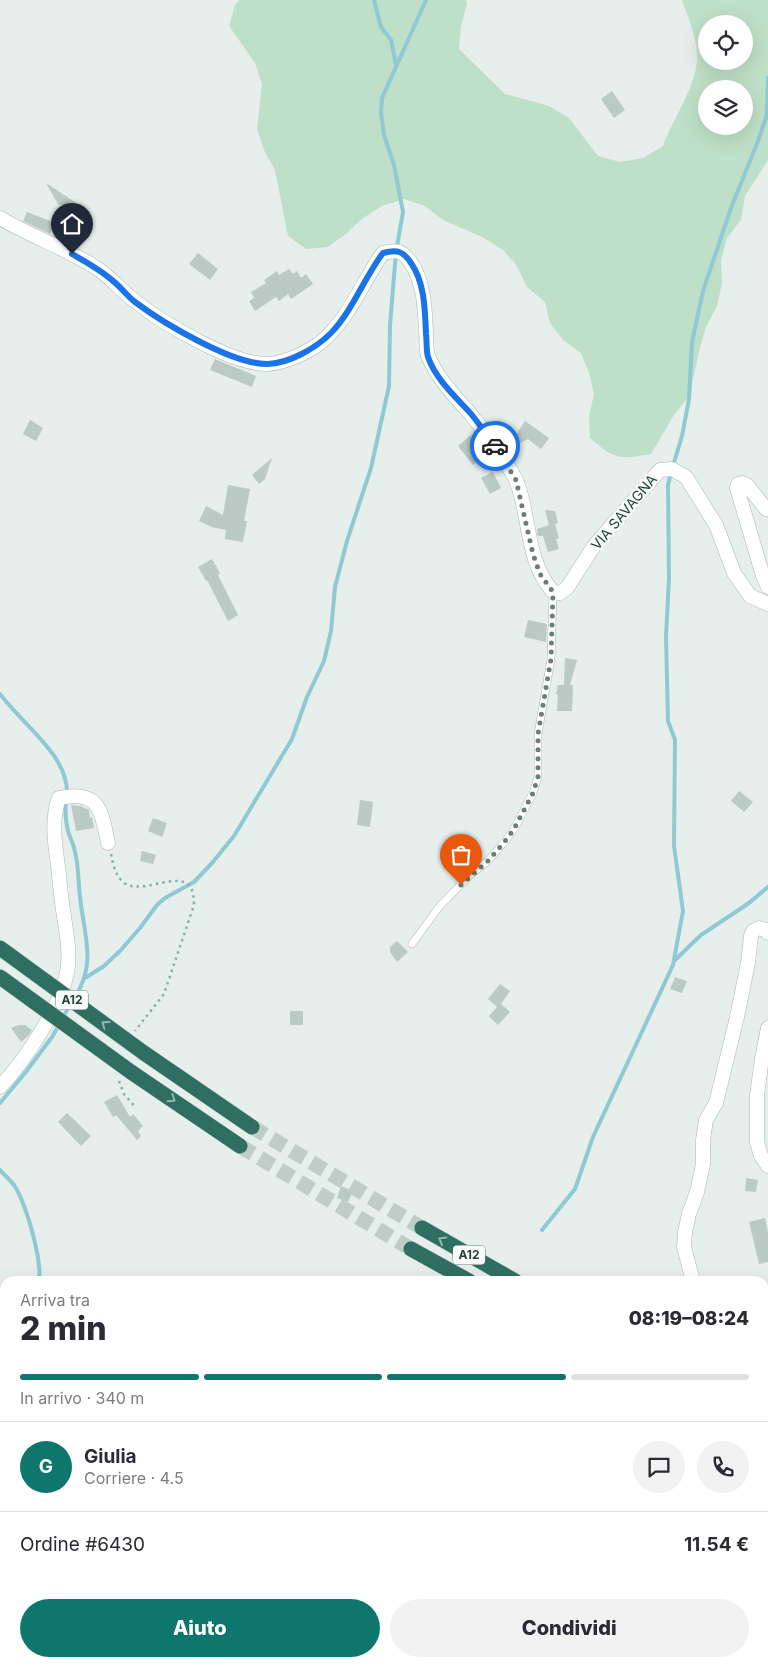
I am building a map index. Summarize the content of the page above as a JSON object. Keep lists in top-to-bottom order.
{
  "streets": {
    "highway": ["A12"],
    "street": ["VIA SAVAGNA"]
  },
  "page": {
    "heading": ["2 min", "Arriva tra", "08:19–08:24"],
    "panel": [
      "Giulia",
      "Corriere · 4.5",
      "Ordine #6430",
      "11.54 €"
    ],
    "bar": "In arrivo · 340 m",
    "round": "G",
    "buttons": ["Aiuto", "Condividi"]
  }
}
